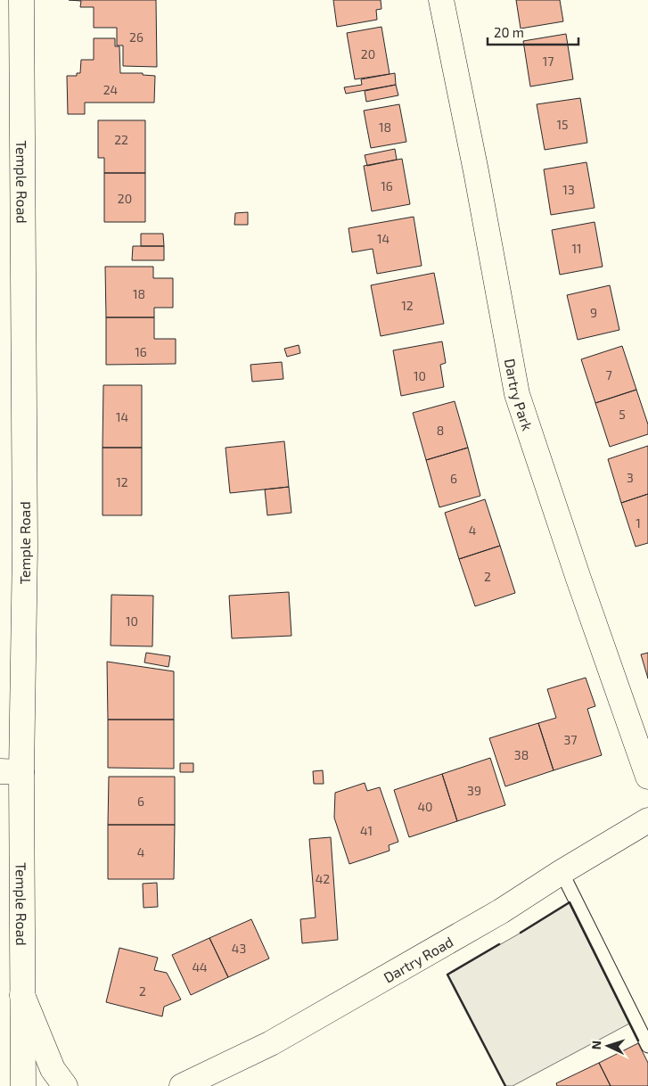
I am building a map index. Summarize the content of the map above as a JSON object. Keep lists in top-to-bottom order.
{
  "streets": {
    "street": ["Temple Road", "Dartry Park", "Dartry Road"]
  },
  "house_numbers": [
    "26",
    "20",
    "17",
    "24",
    "15",
    "18",
    "22",
    "16",
    "13",
    "20",
    "14",
    "11",
    "18",
    "12",
    "9",
    "16",
    "7",
    "10",
    "5",
    "14",
    "8",
    "3",
    "6",
    "12",
    "1",
    "4",
    "2",
    "10",
    "37",
    "38",
    "39",
    "6",
    "40",
    "41",
    "4",
    "42",
    "43",
    "44",
    "2"
  ],
  "scale_bar": "20 m",
  "north": "left"
}
